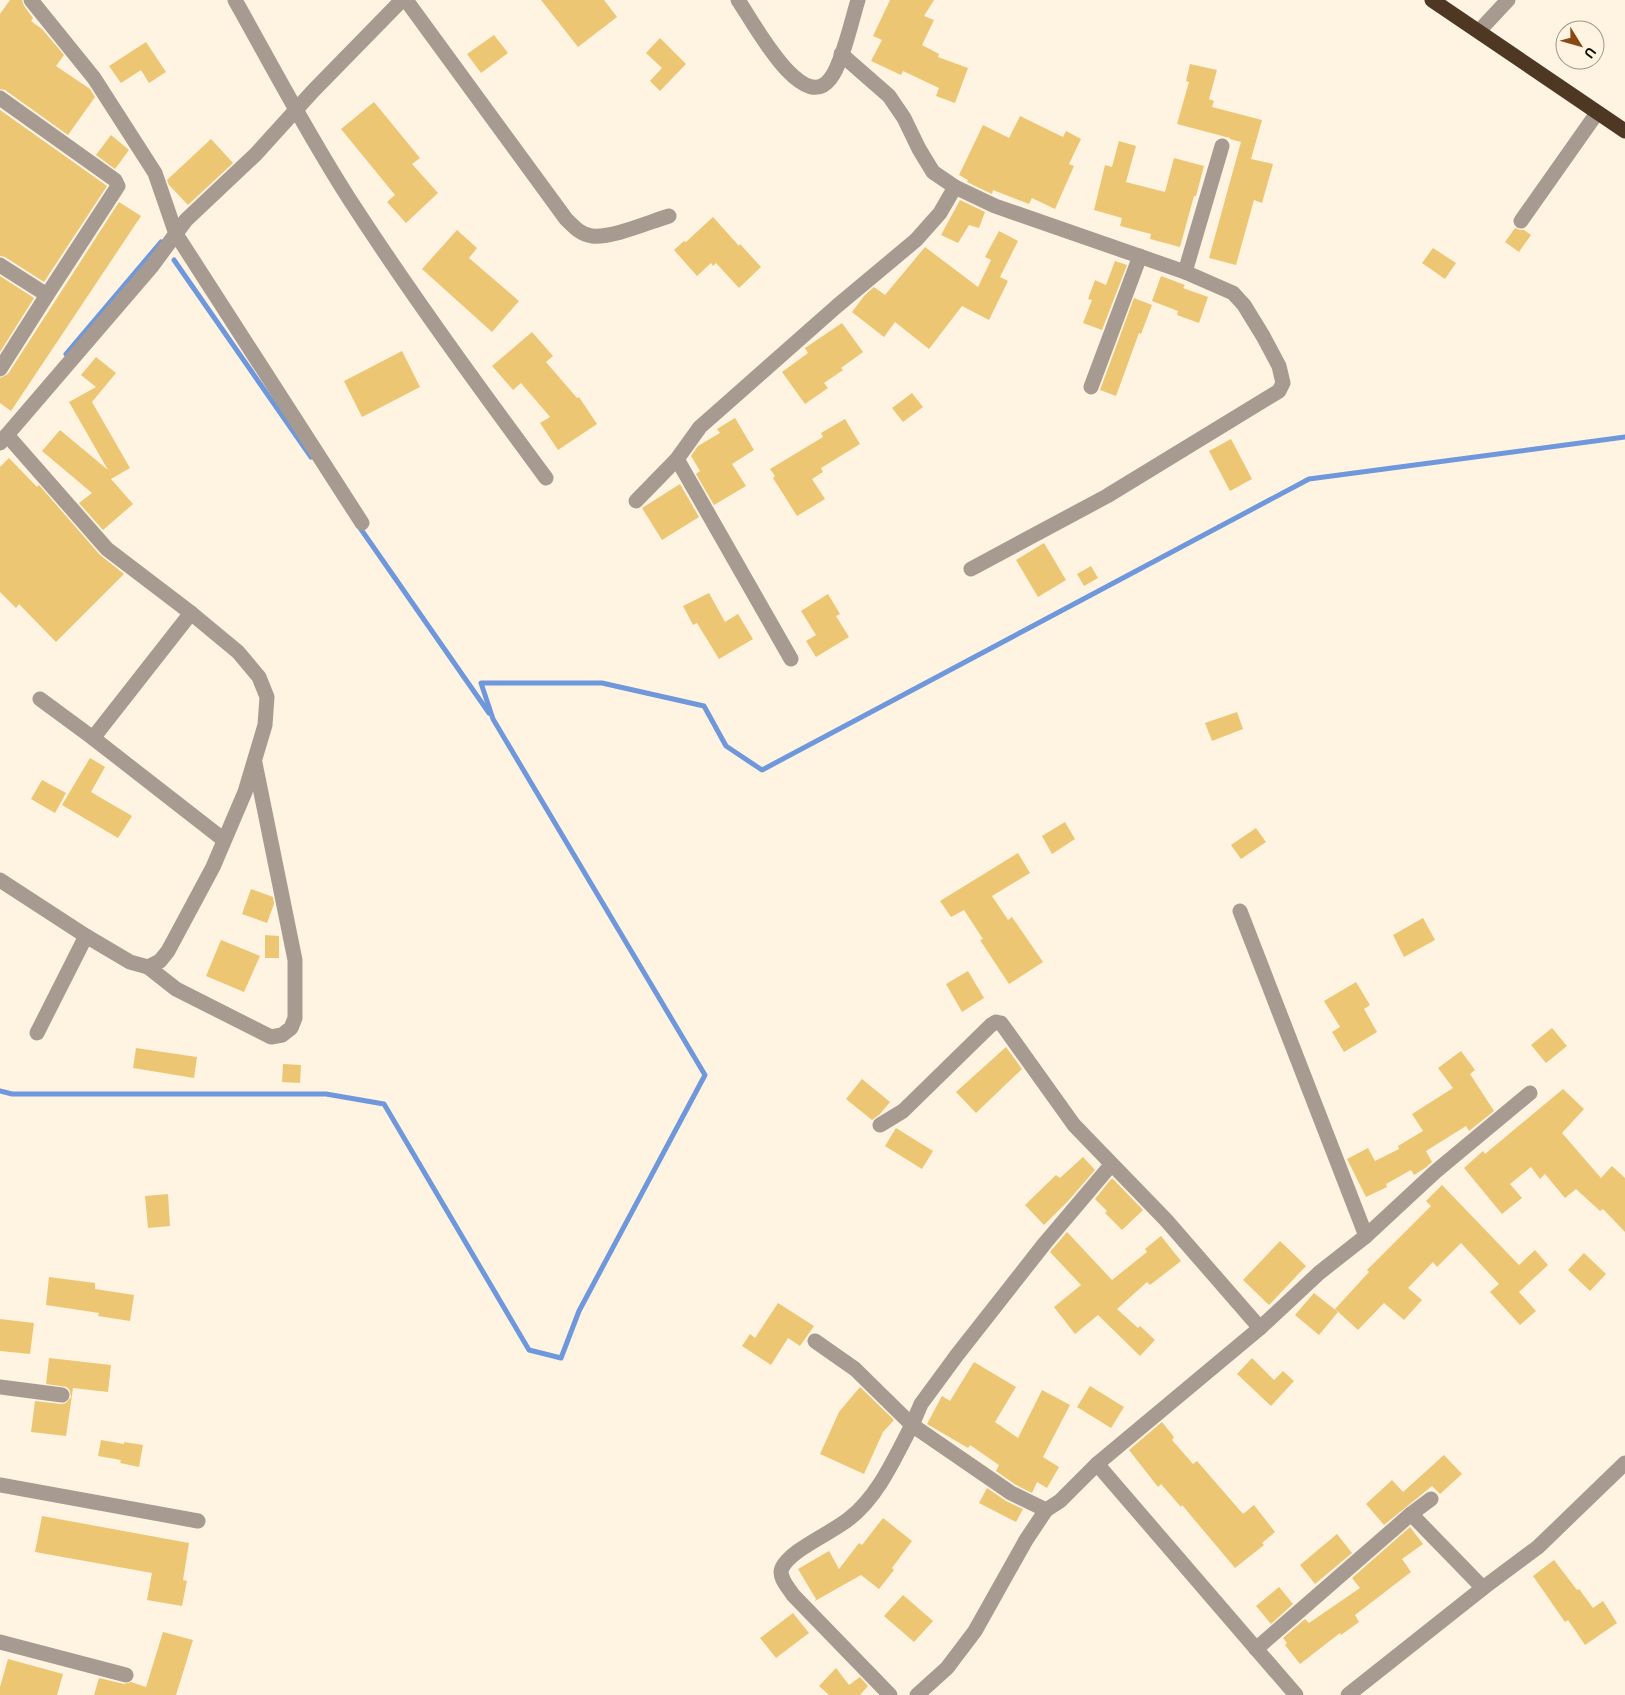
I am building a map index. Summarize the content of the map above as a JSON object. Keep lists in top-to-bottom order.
{
  "north": "bottom right"
}
